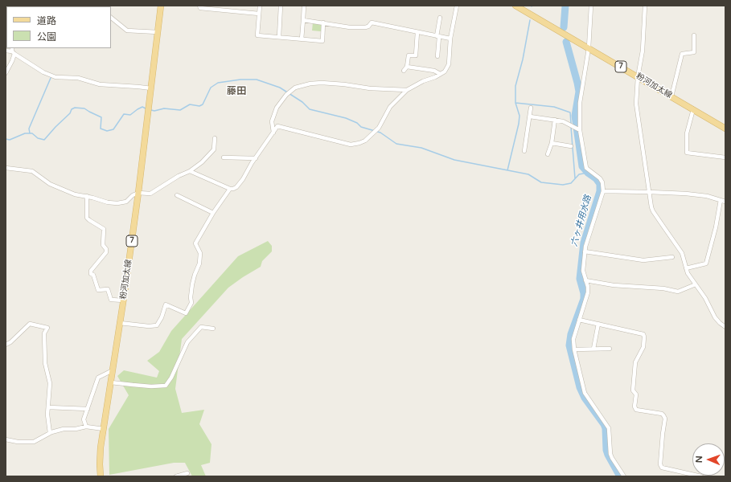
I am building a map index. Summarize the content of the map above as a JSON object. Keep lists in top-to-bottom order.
{
  "streets": {
    "main road": ["7", "粉河加太線"]
  },
  "districts": ["藤田"],
  "water": ["六ヶ井用水路"],
  "legend": ["道路", "公園"],
  "north": "left"
}
